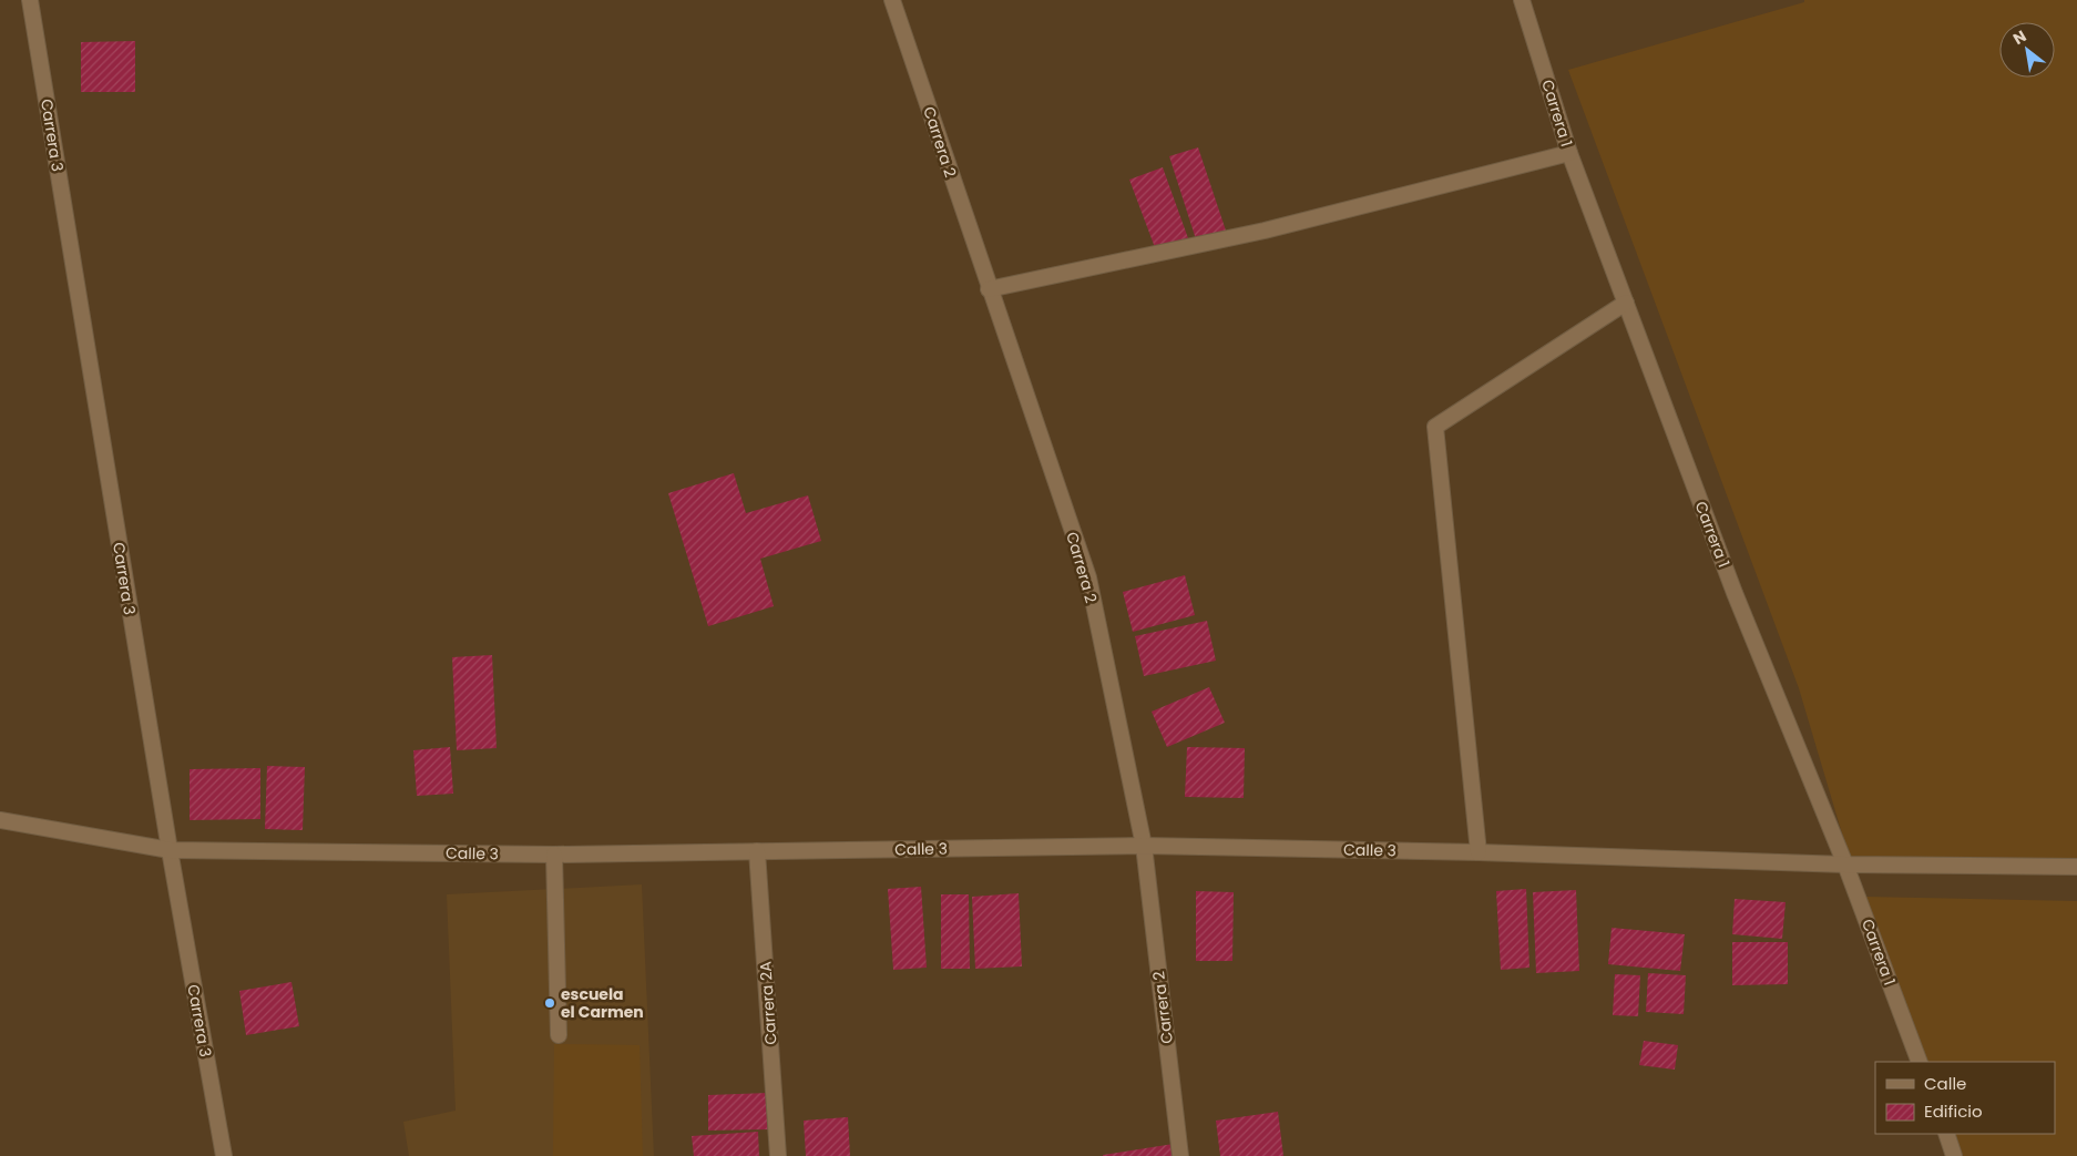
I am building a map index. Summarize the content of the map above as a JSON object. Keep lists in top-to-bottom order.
{
  "streets": {
    "street": [
      "Carrera 1",
      "Carrera 3",
      "Carrera 2",
      "Calle 3",
      "Carrera 2A"
    ]
  },
  "crossings": [
    ["Carrera 1", "Calle 3"],
    ["Carrera 3", "Calle 3"],
    ["Carrera 2", "Calle 3"],
    ["Calle 3", "Carrera 2A"]
  ],
  "places": ["escuela el Carmen"],
  "legend": ["Calle", "Edificio"],
  "north": "top left"
}
